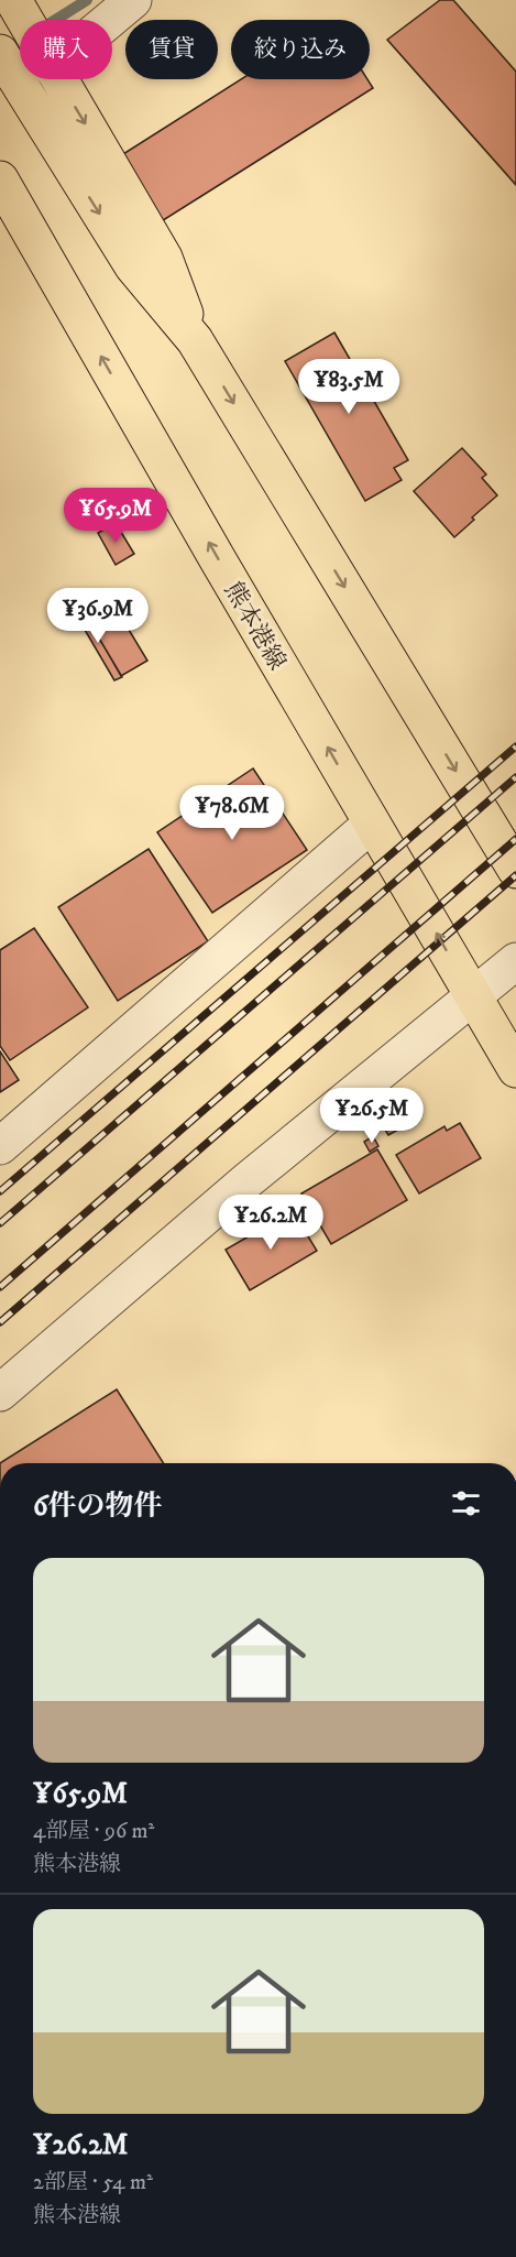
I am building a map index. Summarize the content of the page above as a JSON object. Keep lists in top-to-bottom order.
{
  "streets": {
    "main road": ["熊本港線"]
  },
  "page": {
    "chip": ["購入", "賃貸", "絞り込み"],
    "price": [
      "¥83.5M",
      "¥65.9M",
      "¥36.9M",
      "¥78.6M",
      "¥26.5M",
      "¥26.2M"
    ],
    "heading": "6件の物件",
    "list": [
      {
        "name": "¥65.9M",
        "note": "4部屋 · 96 m² · 熊本港線"
      },
      {
        "name": "¥26.2M",
        "note": "2部屋 · 54 m² · 熊本港線"
      }
    ]
  }
}
